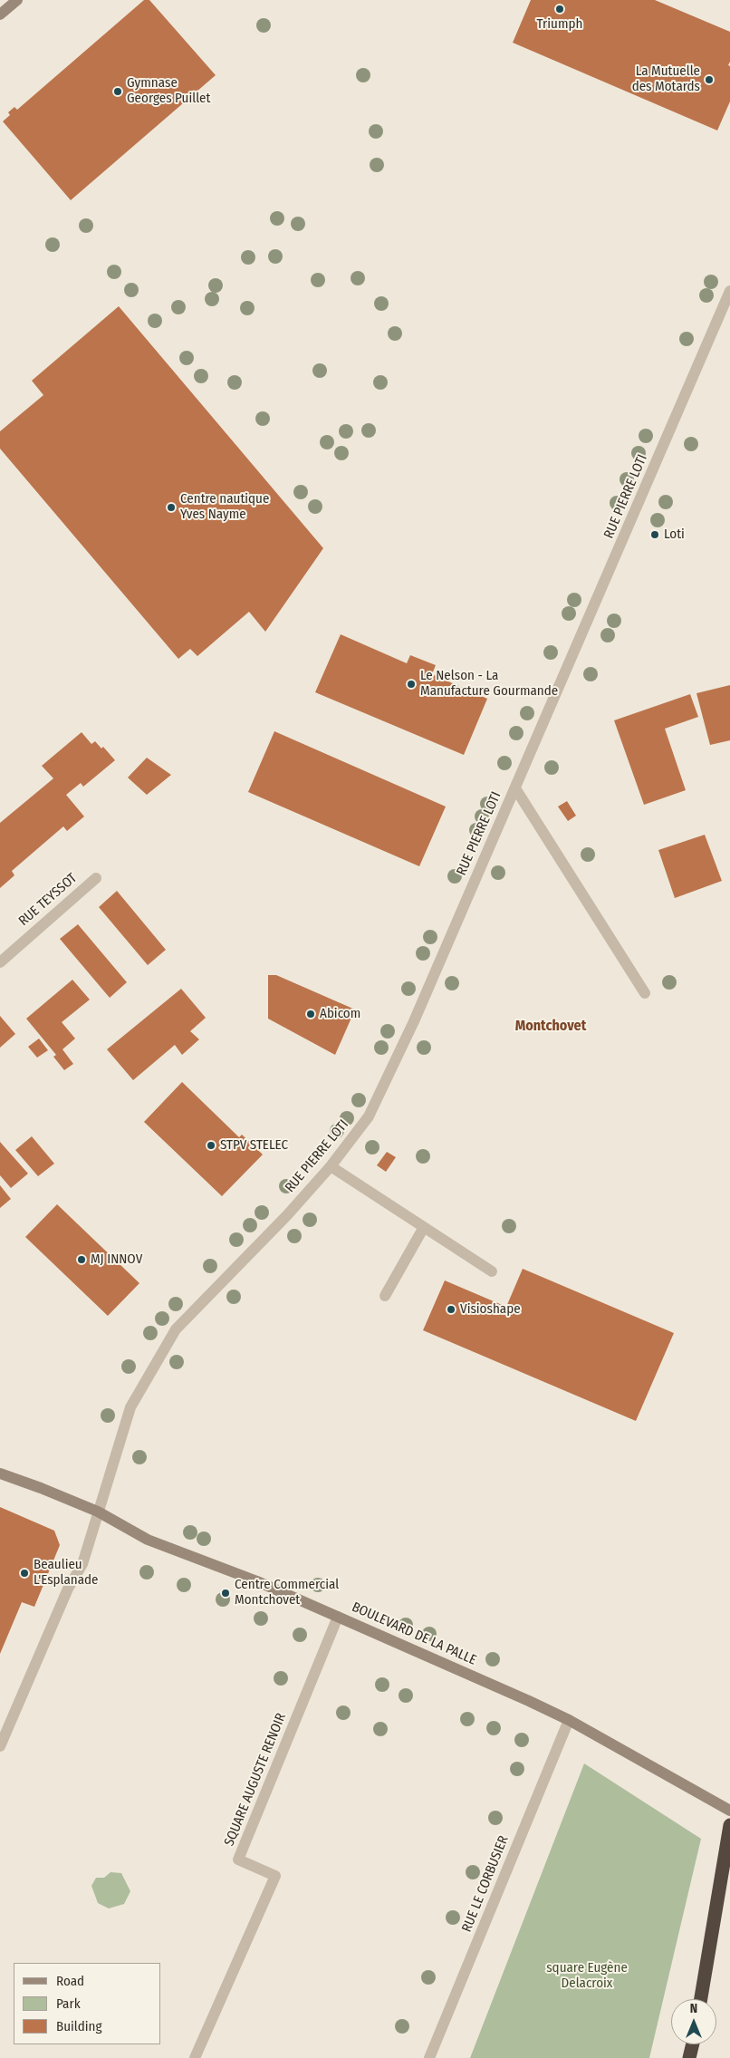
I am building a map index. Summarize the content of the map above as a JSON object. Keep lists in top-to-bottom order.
{
  "streets": {
    "street": [
      "RUE PIERRE LOTI",
      "RUE TEYSSOT",
      "BOULEVARD DE LA PALLE",
      "SQUARE AUGUSTE RENOIR",
      "RUE LE CORBUSIER"
    ]
  },
  "crossings": [
    ["RUE PIERRE LOTI", "BOULEVARD DE LA PALLE"],
    ["BOULEVARD DE LA PALLE", "SQUARE AUGUSTE RENOIR"],
    ["BOULEVARD DE LA PALLE", "RUE LE CORBUSIER"]
  ],
  "districts": ["Montchovet"],
  "parks": ["square Eugène Delacroix"],
  "places": [
    "Triumph",
    "La Mutuelle des Motards",
    "Gymnase Georges Puillet",
    "Centre nautique Yves Nayme",
    "Loti",
    "Le Nelson - La Manufacture Gourmande",
    "Abicom",
    "STPV STELEC",
    "MJ INNOV",
    "Visioshape",
    "Beaulieu L'Esplanade",
    "Centre Commercial Montchovet"
  ],
  "legend": ["Road", "Park", "Building"],
  "north": "top"
}
